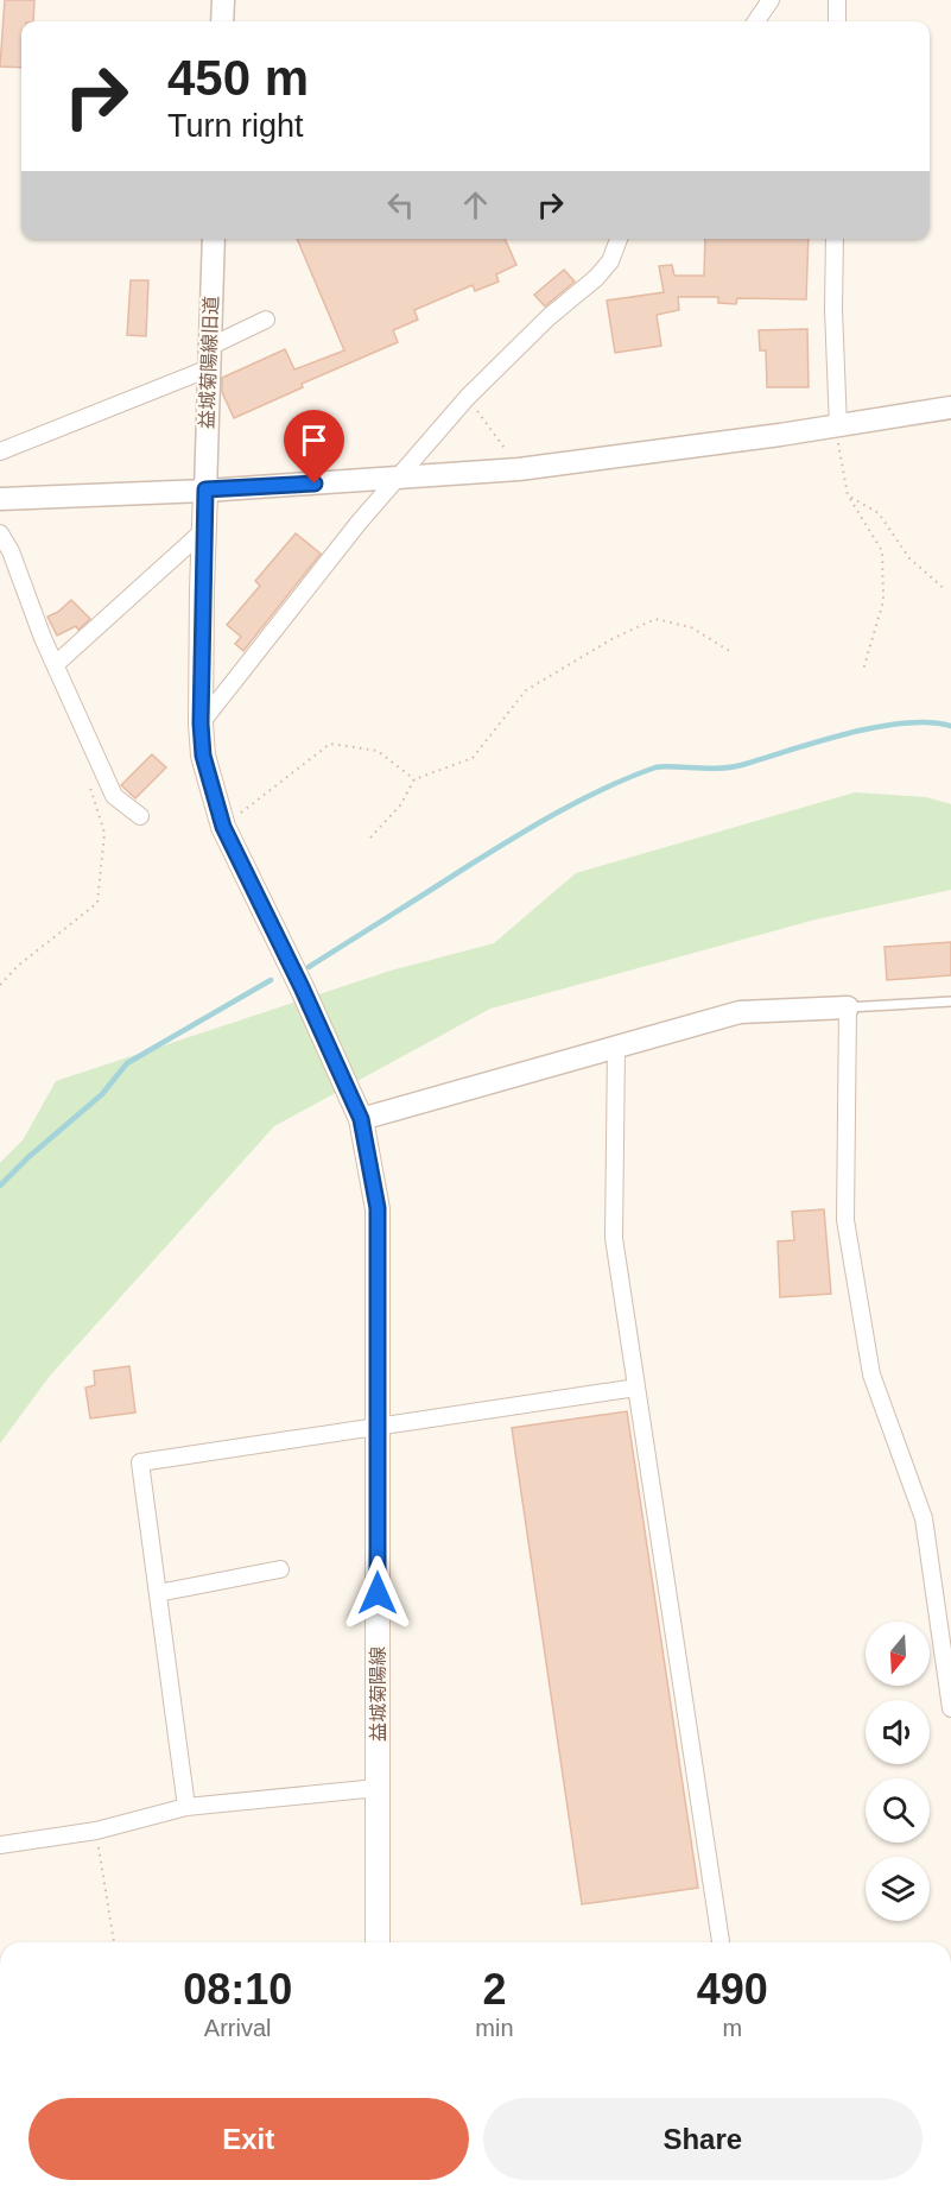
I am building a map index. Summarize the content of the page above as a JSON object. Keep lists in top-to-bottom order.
{
  "streets": {
    "main road": ["益城菊陽線"],
    "street": ["益城菊陽線旧道"]
  },
  "crossings": [
    ["益城菊陽線旧道", "益城菊陽線"]
  ],
  "north": "bottom",
  "page": {
    "turn": ["450 m", "Turn right"],
    "eta": [
      "08:10",
      "Arrival",
      "2",
      "min",
      "490",
      "m"
    ],
    "buttons": ["Exit", "Share"]
  }
}
